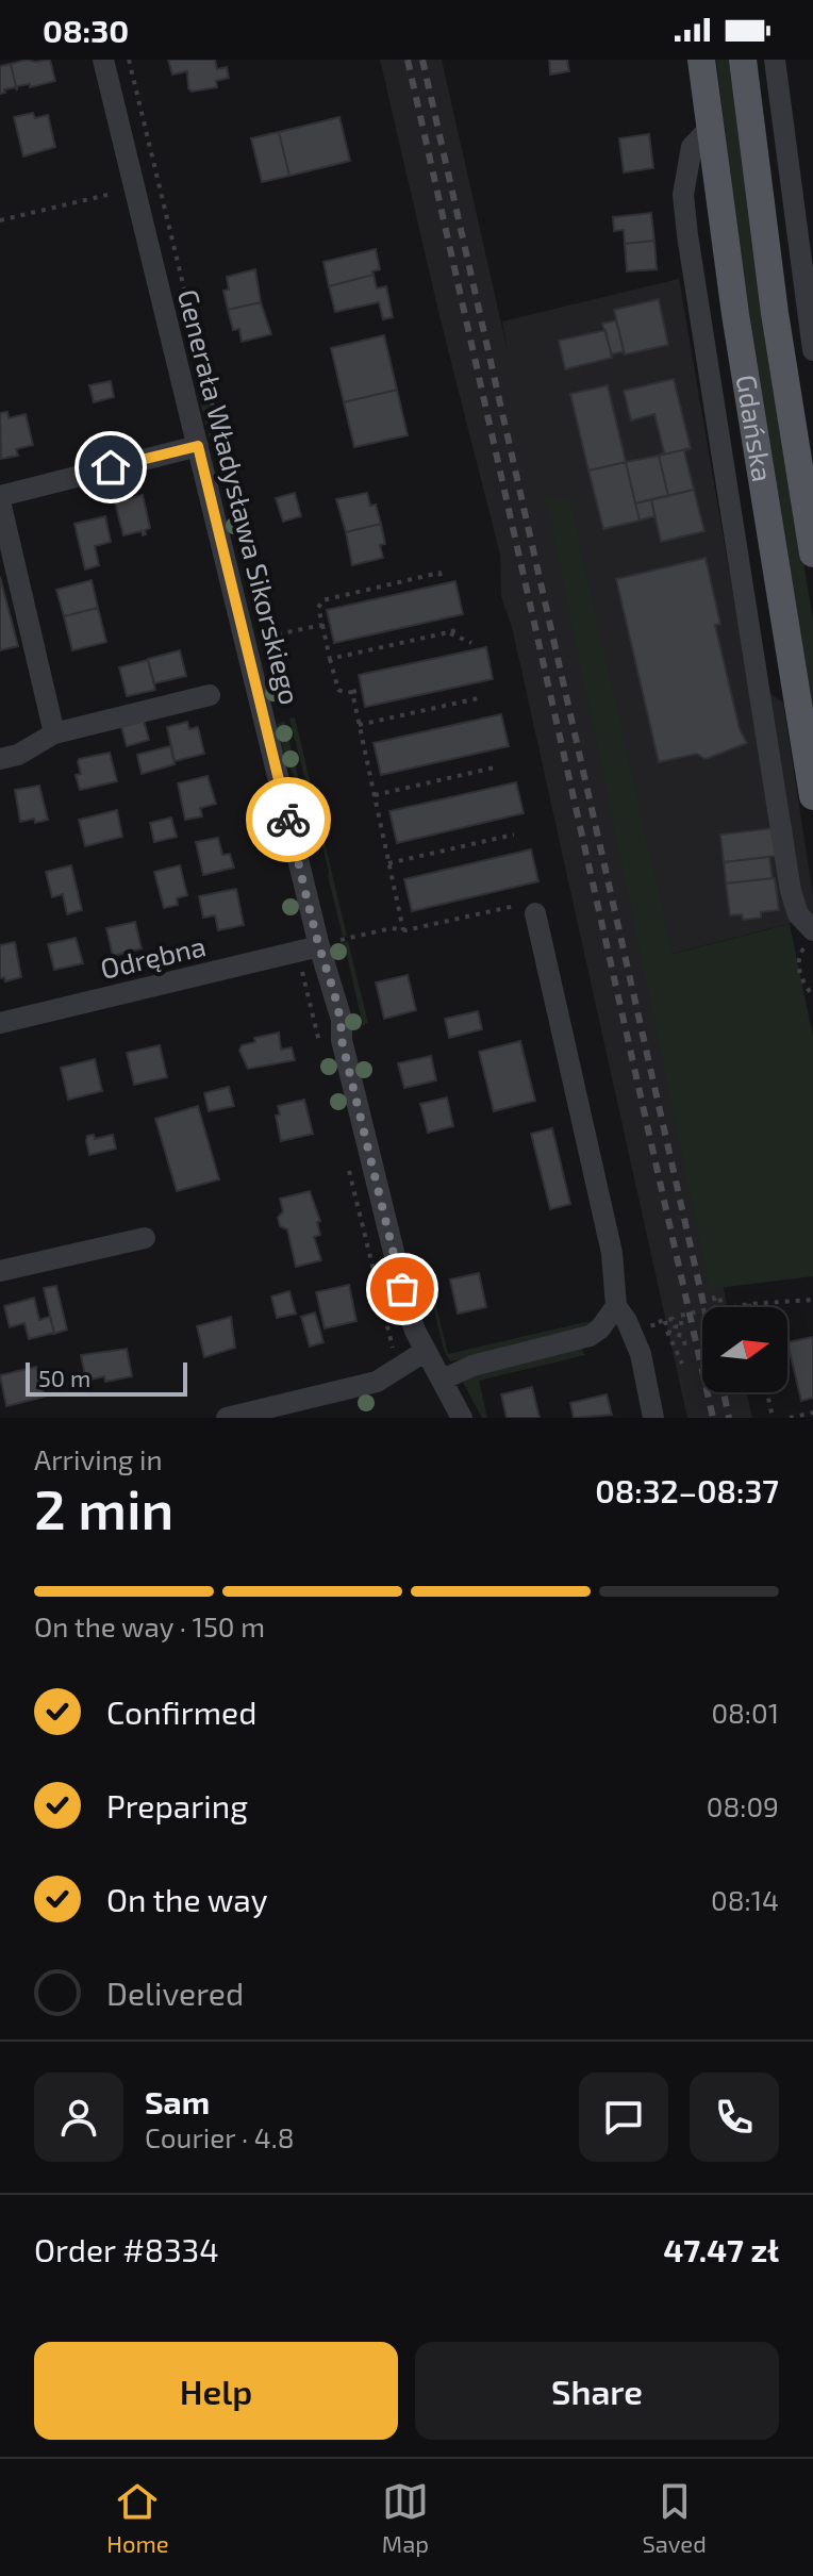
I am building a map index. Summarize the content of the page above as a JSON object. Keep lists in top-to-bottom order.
{
  "streets": {
    "main road": ["Gdańska"],
    "street": ["Generała Władysława Sikorskiego", "Odrębna"]
  },
  "crossings": [
    ["Generała Władysława Sikorskiego", "Odrębna"]
  ],
  "scale_bar": "50 m",
  "north": "right",
  "page": {
    "status": "08:30",
    "scale": "50 m",
    "heading": ["2 min", "Arriving in", "08:32–08:37"],
    "panel": [
      "Sam",
      "Courier · 4.8",
      "Order #8334",
      "47.47 zł"
    ],
    "bar": "On the way · 150 m",
    "list": [
      ["Confirmed", "08:01"],
      ["Preparing", "08:09"],
      ["On the way", "08:14"],
      "Delivered"
    ],
    "buttons": ["Help", "Share"],
    "tabs": ["Home", "Map", "Saved"]
  }
}
